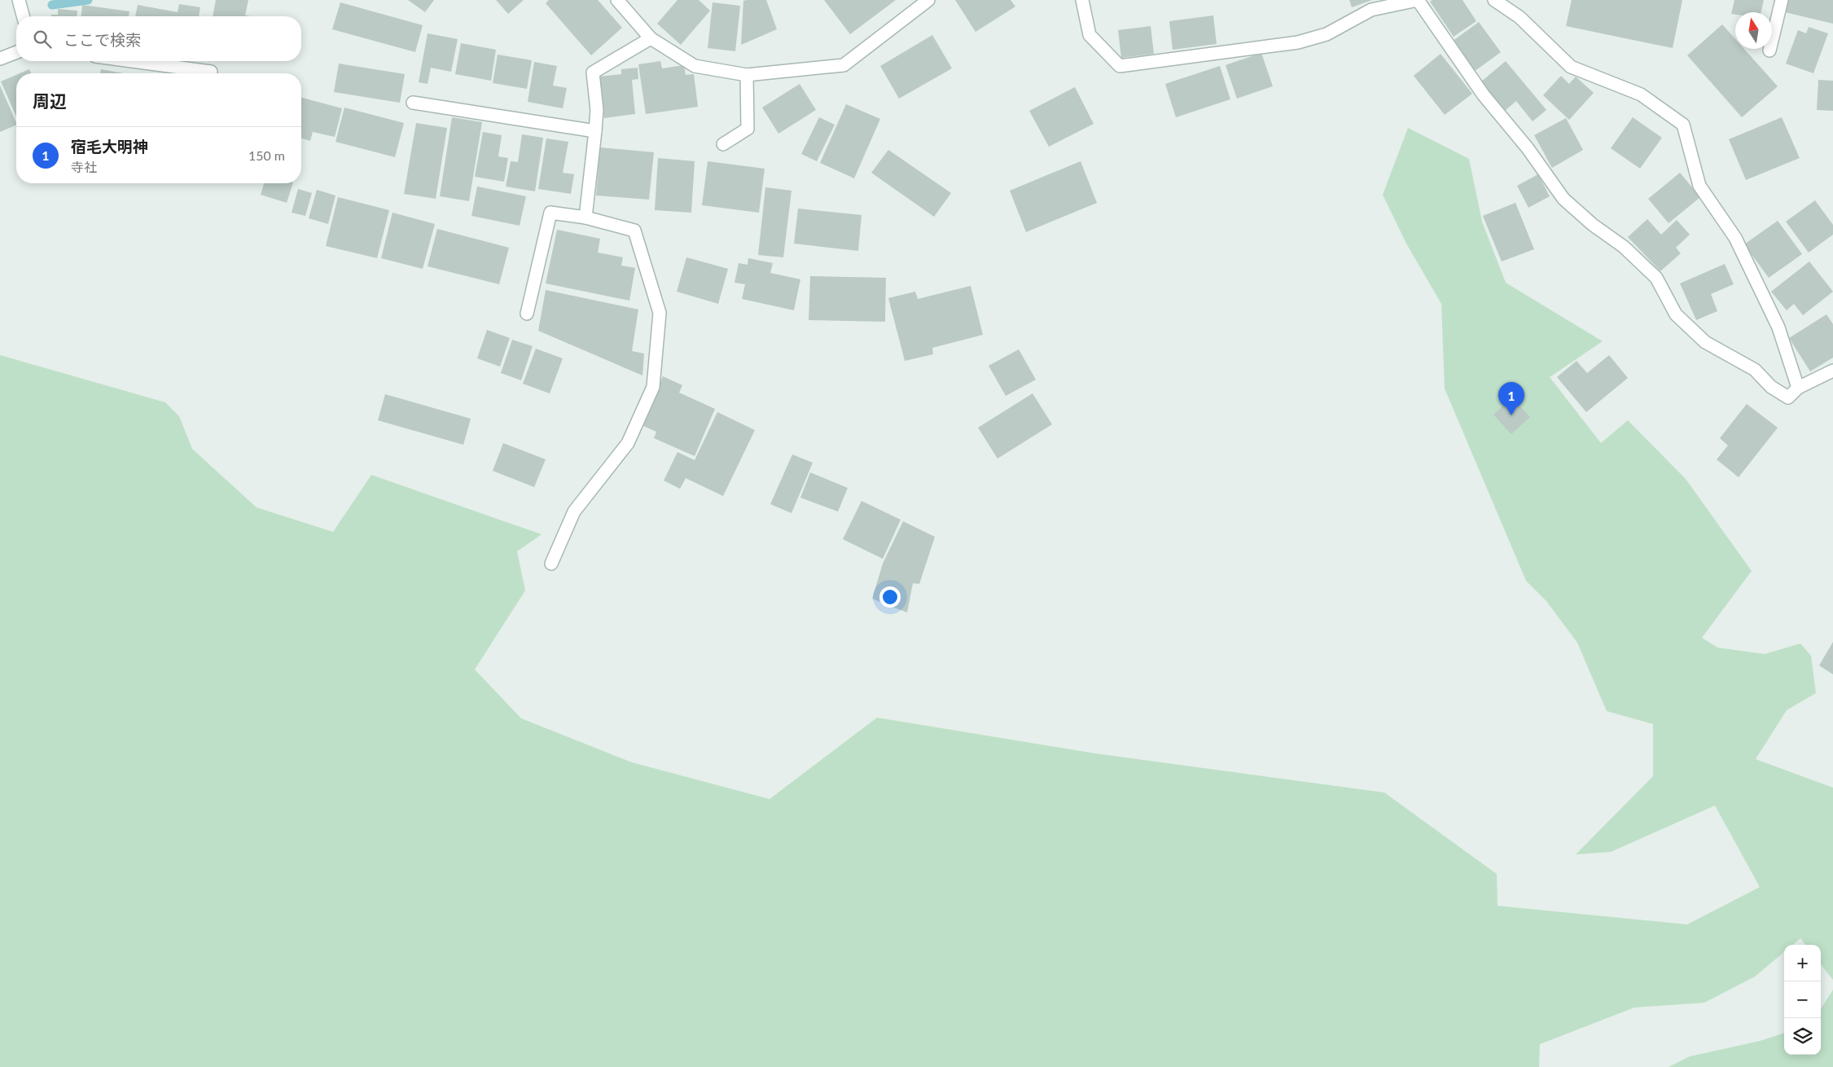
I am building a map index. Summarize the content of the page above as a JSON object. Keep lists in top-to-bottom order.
{
  "north": "top",
  "page": {
    "search": "ここで検索",
    "heading": "周辺",
    "list": [
      {
        "mark": "1",
        "name": "宿毛大明神",
        "note": "寺社",
        "value": "150 m"
      }
    ],
    "pins": "1",
    "map_buttons": ["+", "−"]
  }
}
